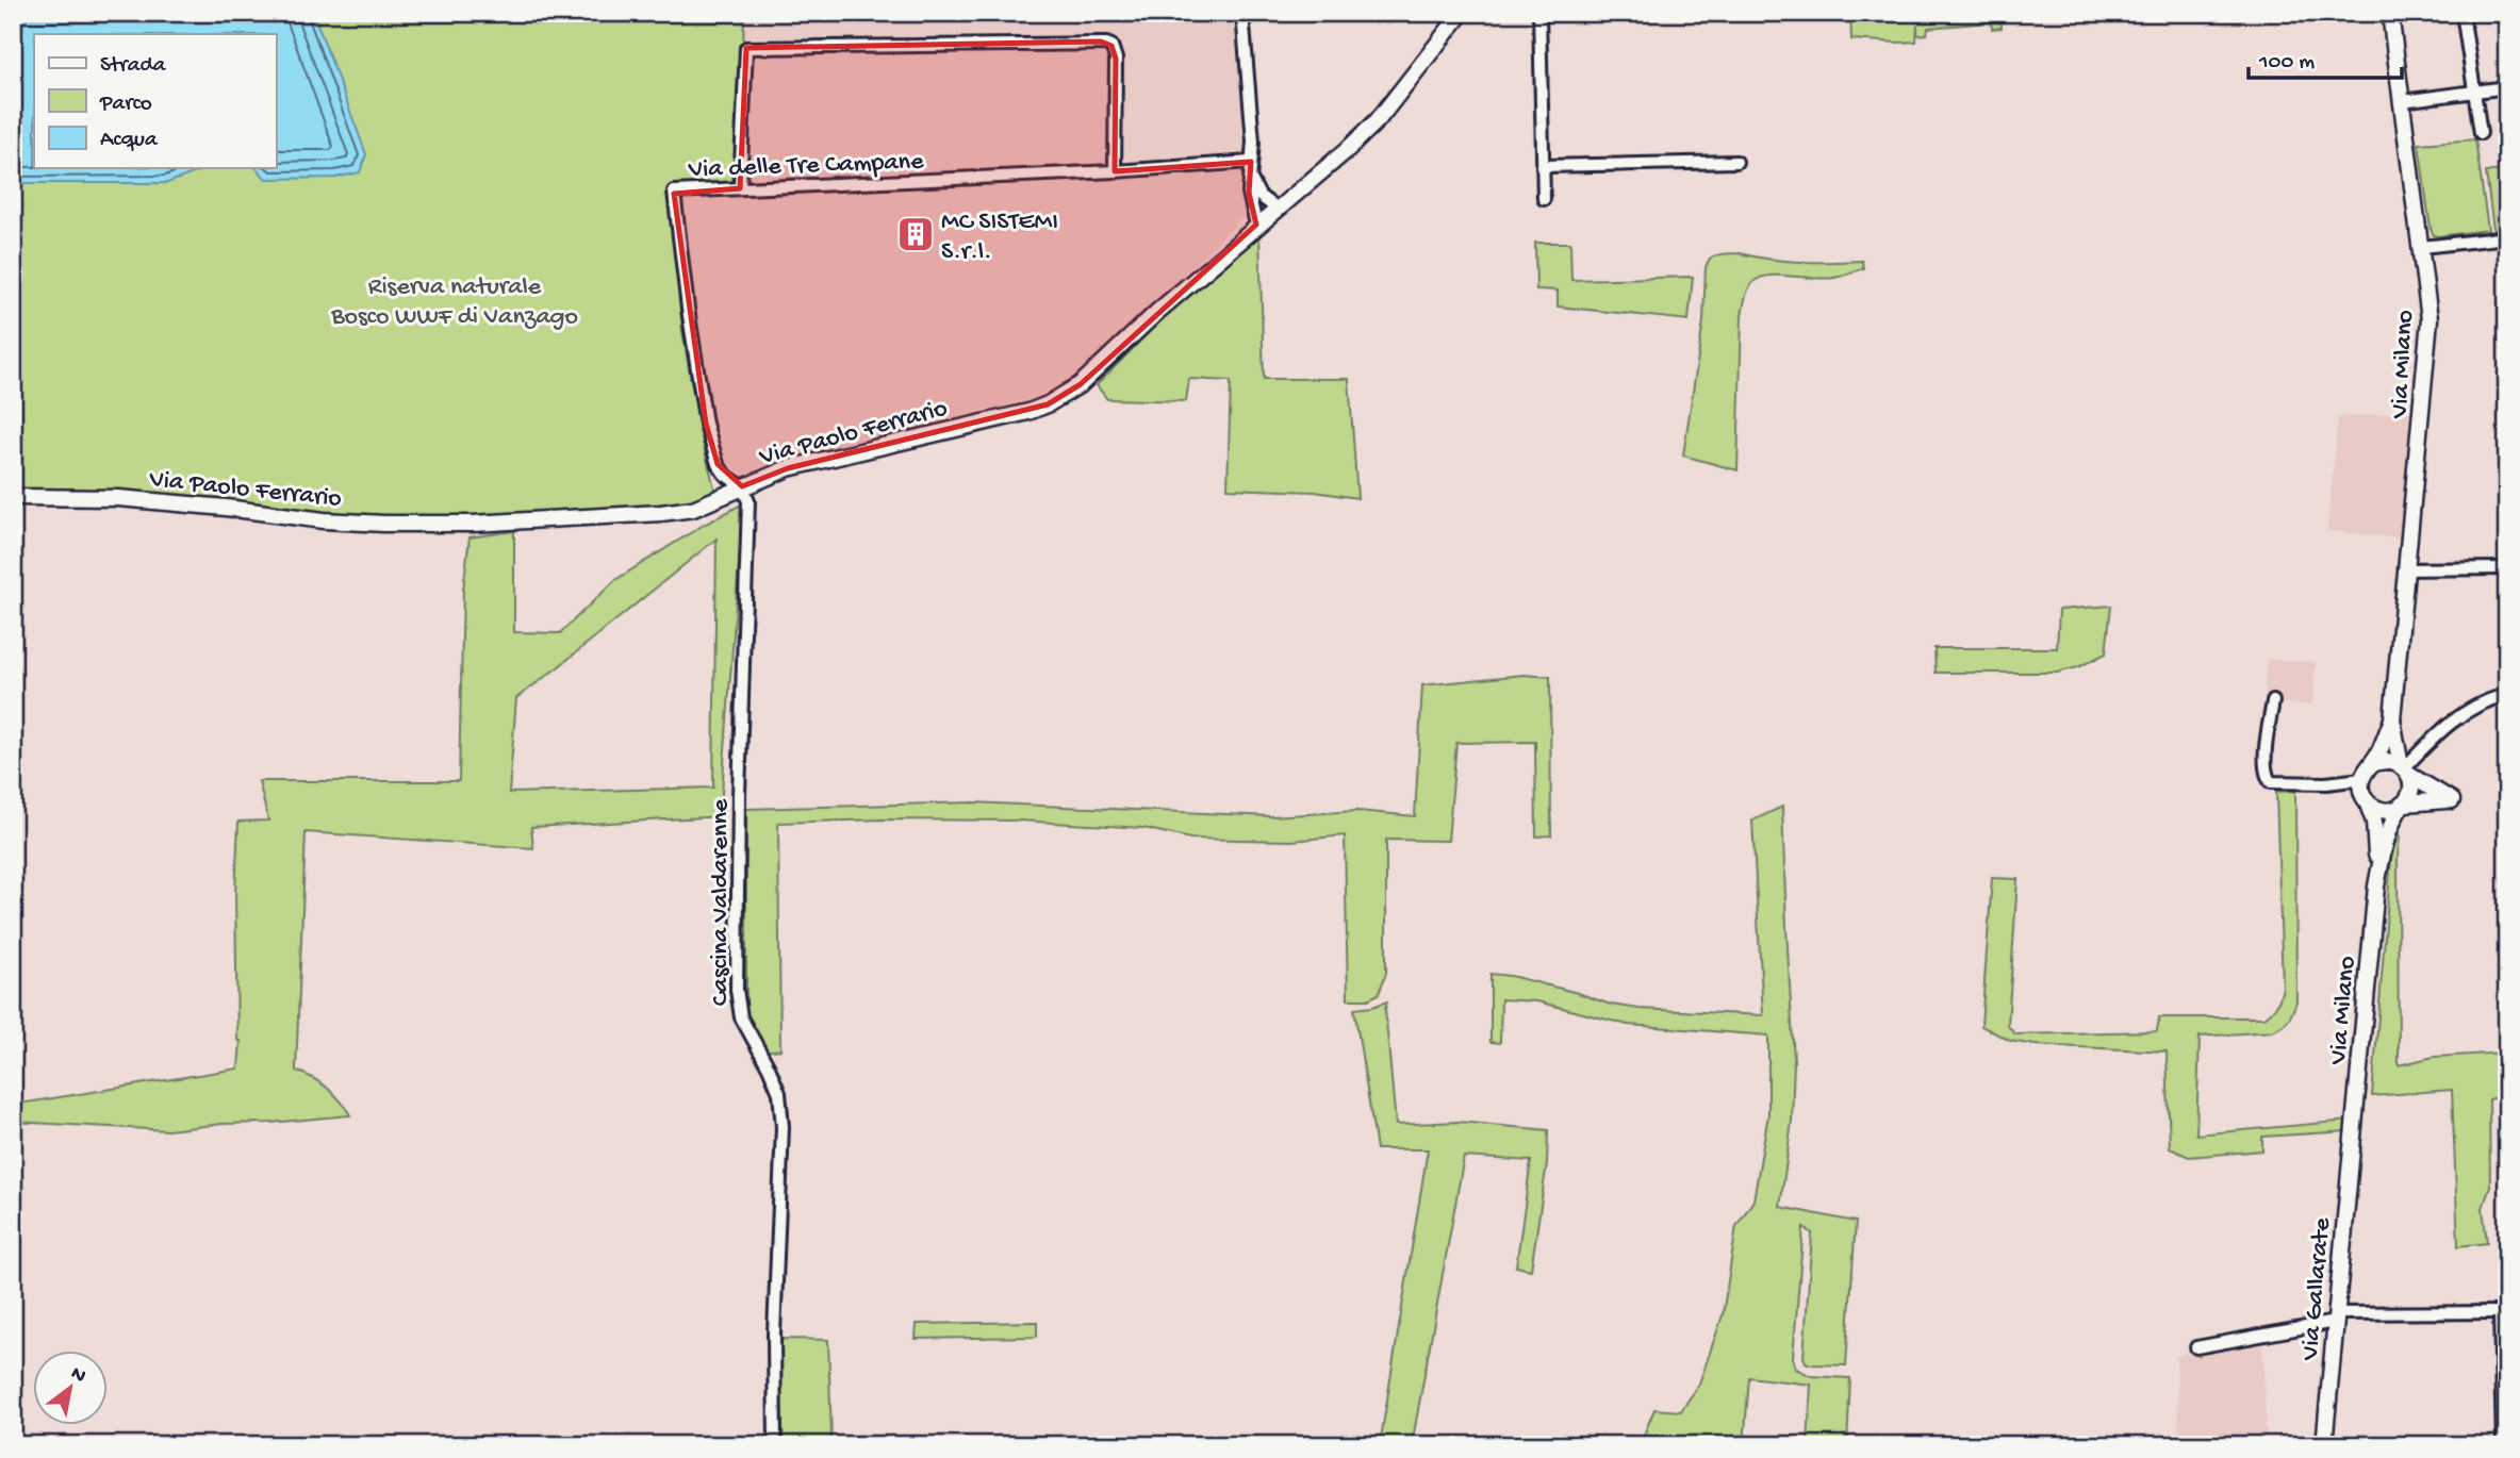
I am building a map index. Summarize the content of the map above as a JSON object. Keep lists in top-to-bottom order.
{
  "streets": {
    "street": [
      "Via delle Tre Campane",
      "Via Milano",
      "Via Paolo Ferrario",
      "Cascina Valdarenne",
      "Via Gallarate"
    ]
  },
  "crossings": [
    ["Via delle Tre Campane", "Via Paolo Ferrario"],
    ["Via delle Tre Campane", "Cascina Valdarenne"],
    ["Via Milano", "Via Gallarate"],
    ["Via Paolo Ferrario", "Cascina Valdarenne"]
  ],
  "parks": ["Riserva naturale Bosco WWF di Vanzago"],
  "places": {
    "building": ["MC SISTEMI S.r.l."]
  },
  "legend": ["Strada", "Parco", "Acqua"],
  "scale_bar": "100 m",
  "north": "top right"
}
